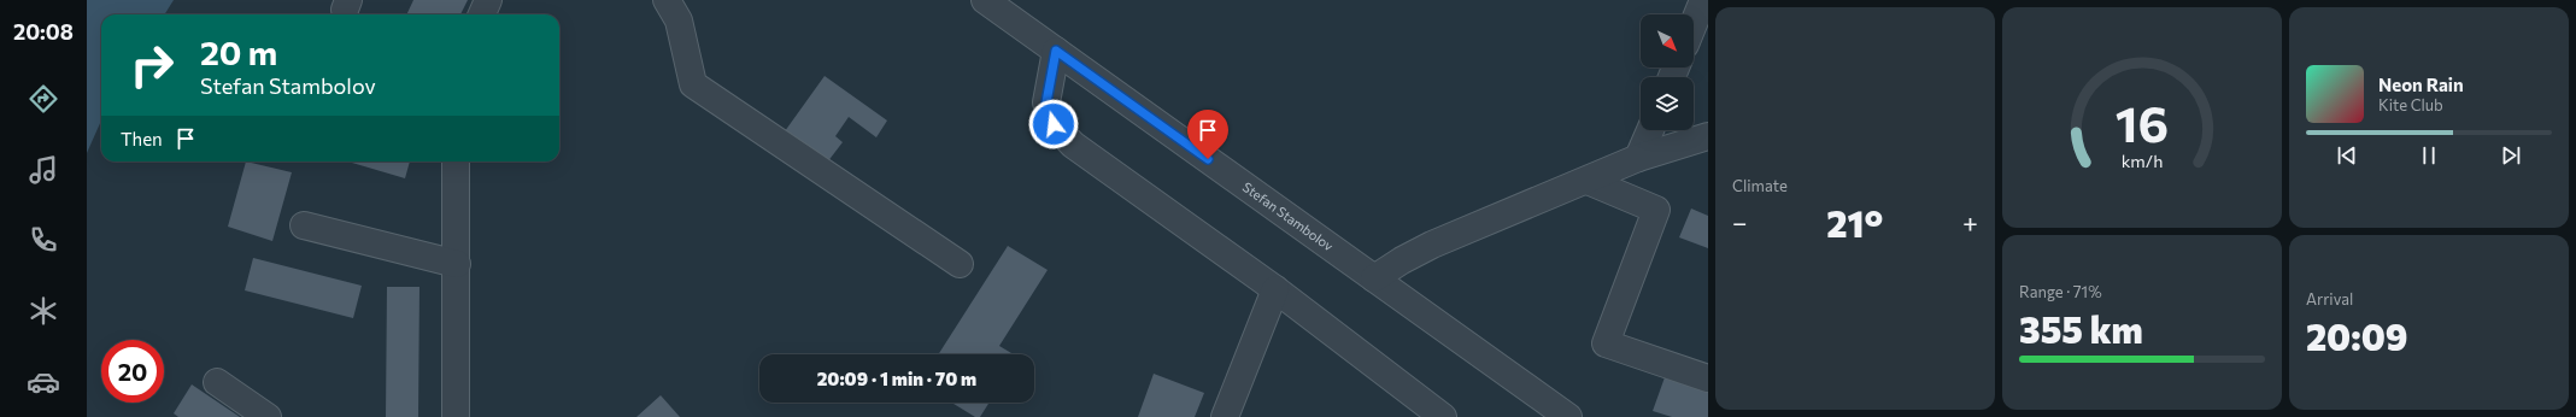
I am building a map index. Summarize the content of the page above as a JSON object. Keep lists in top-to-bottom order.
{
  "streets": {
    "street": ["Stefan Stambolov"]
  },
  "north": "bottom right",
  "page": {
    "tabs": "20:08",
    "tile": [
      "Climate",
      ["Range · 71%", "355 km"],
      ["Arrival", "20:09"]
    ],
    "turn": ["20 m", "Stefan Stambolov"],
    "song": ["Neon Rain", "Kite Club"],
    "then": "Then",
    "heat": ["−", "21°", "+"],
    "limit": "20",
    "trip": "20:09 · 1 min · 70 m",
    "gauge": ["16", "km/h"]
  }
}
